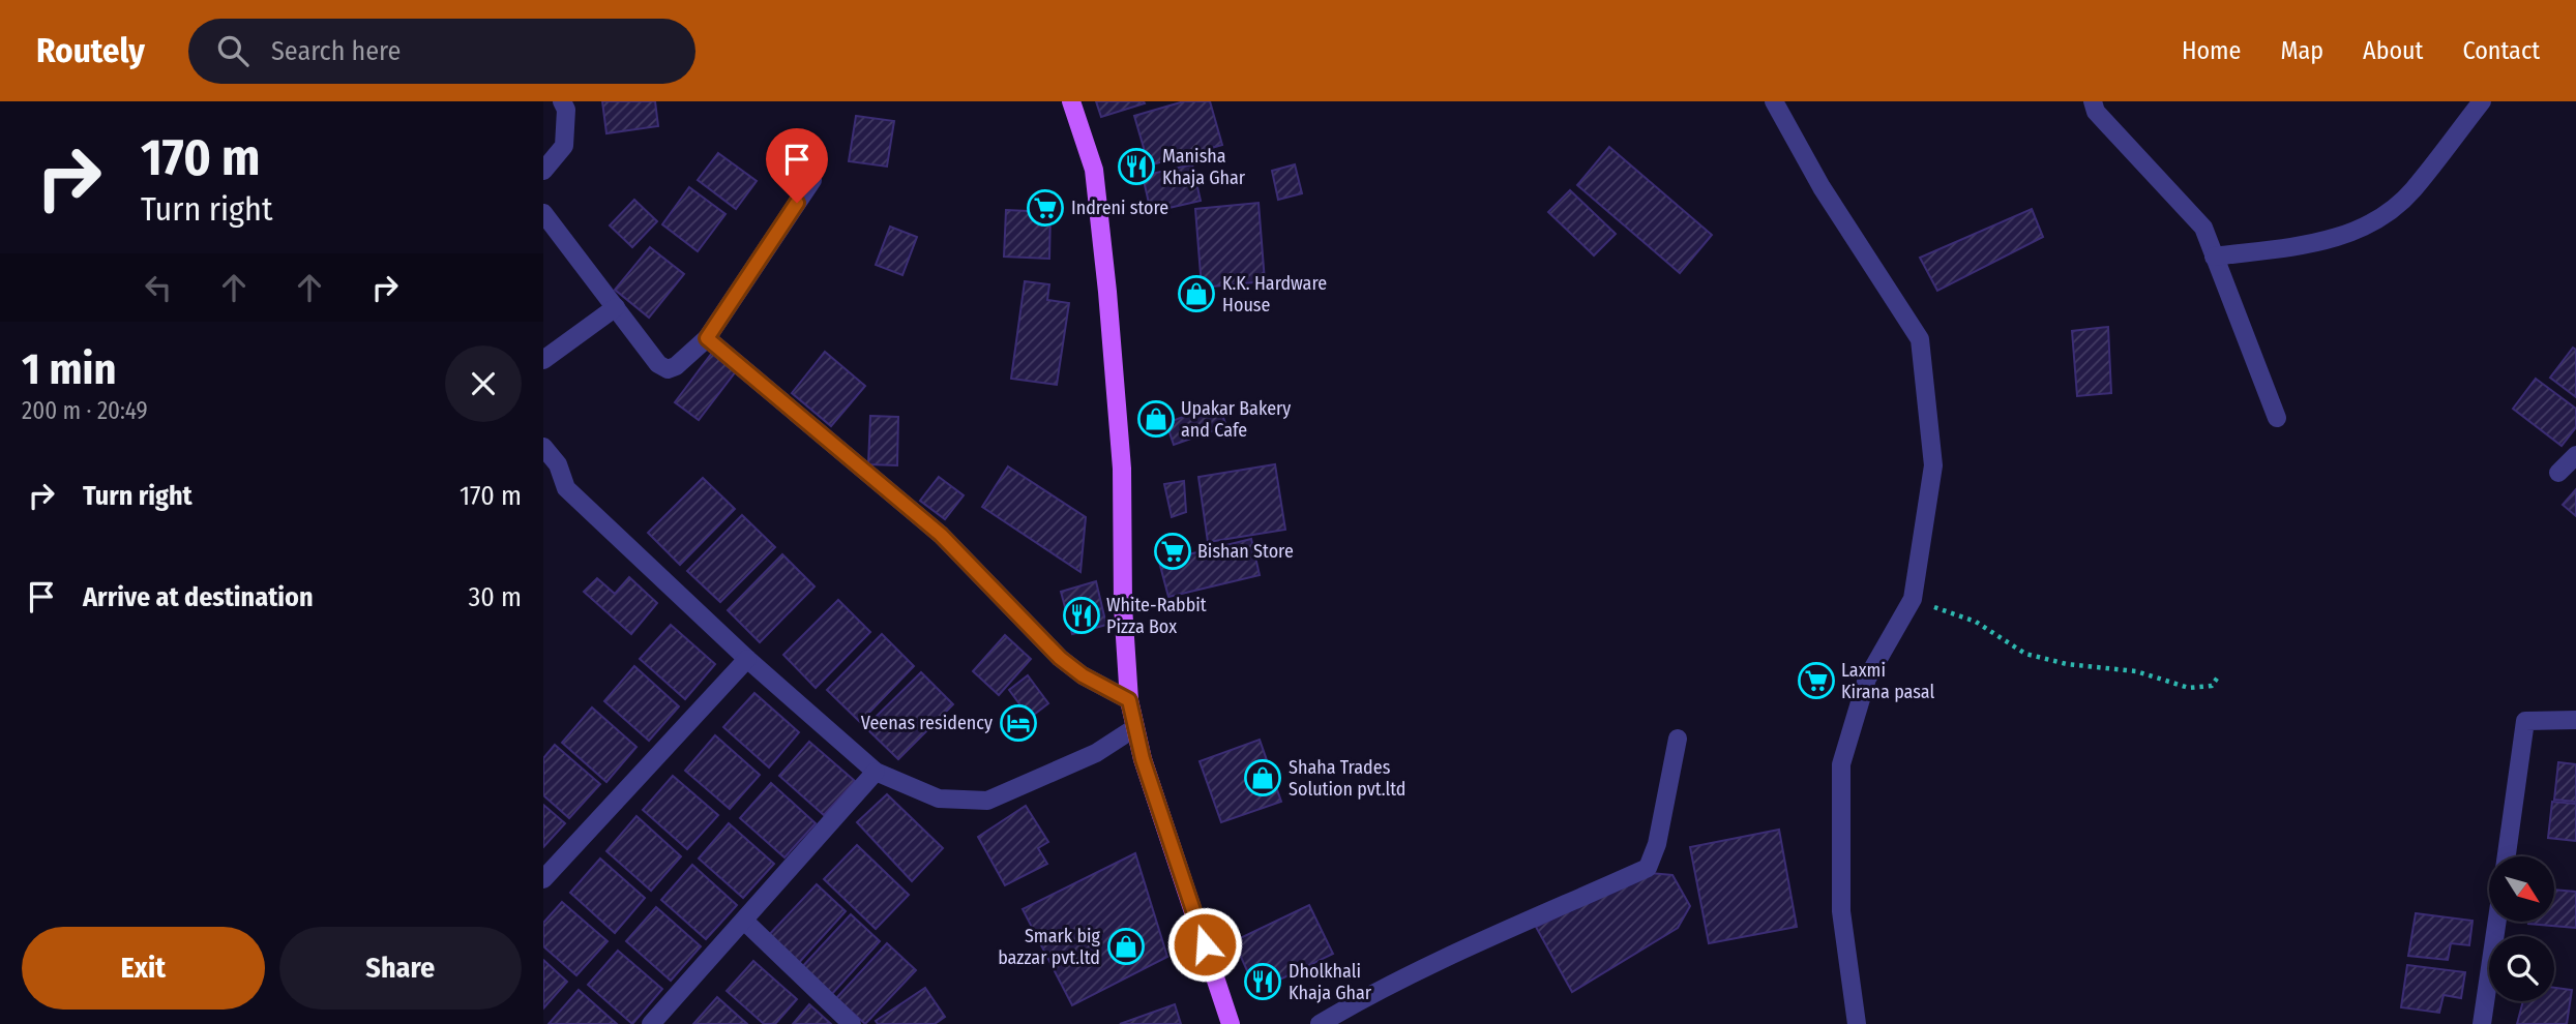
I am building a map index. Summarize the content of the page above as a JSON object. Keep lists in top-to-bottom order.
{
  "places": {
    "restaurant": ["Manisha Khaja Ghar", "White-Rabbit Pizza Box", "Dholkhali Khaja Ghar"],
    "supermarket": ["Indreni store", "Bishan Store", "Laxmi Kirana pasal"],
    "shop": [
      "K.K. Hardware House",
      "Upakar Bakery and Cafe",
      "Shaha Trades Solution pvt.ltd",
      "Smark big bazzar pvt.ltd"
    ],
    "hotel": ["Veenas residency"]
  },
  "north": "bottom right",
  "page": {
    "header": "Routely",
    "search": "Search here",
    "nav": [
      "Home",
      "Map",
      "About",
      "Contact"
    ],
    "turn": ["170 m", "Turn right"],
    "heading": ["1 min", "200 m · 20:49"],
    "list": [
      {
        "name": "Turn right",
        "value": "170 m"
      },
      {
        "name": "Arrive at destination",
        "value": "30 m"
      }
    ],
    "buttons": ["Exit", "Share"]
  }
}
